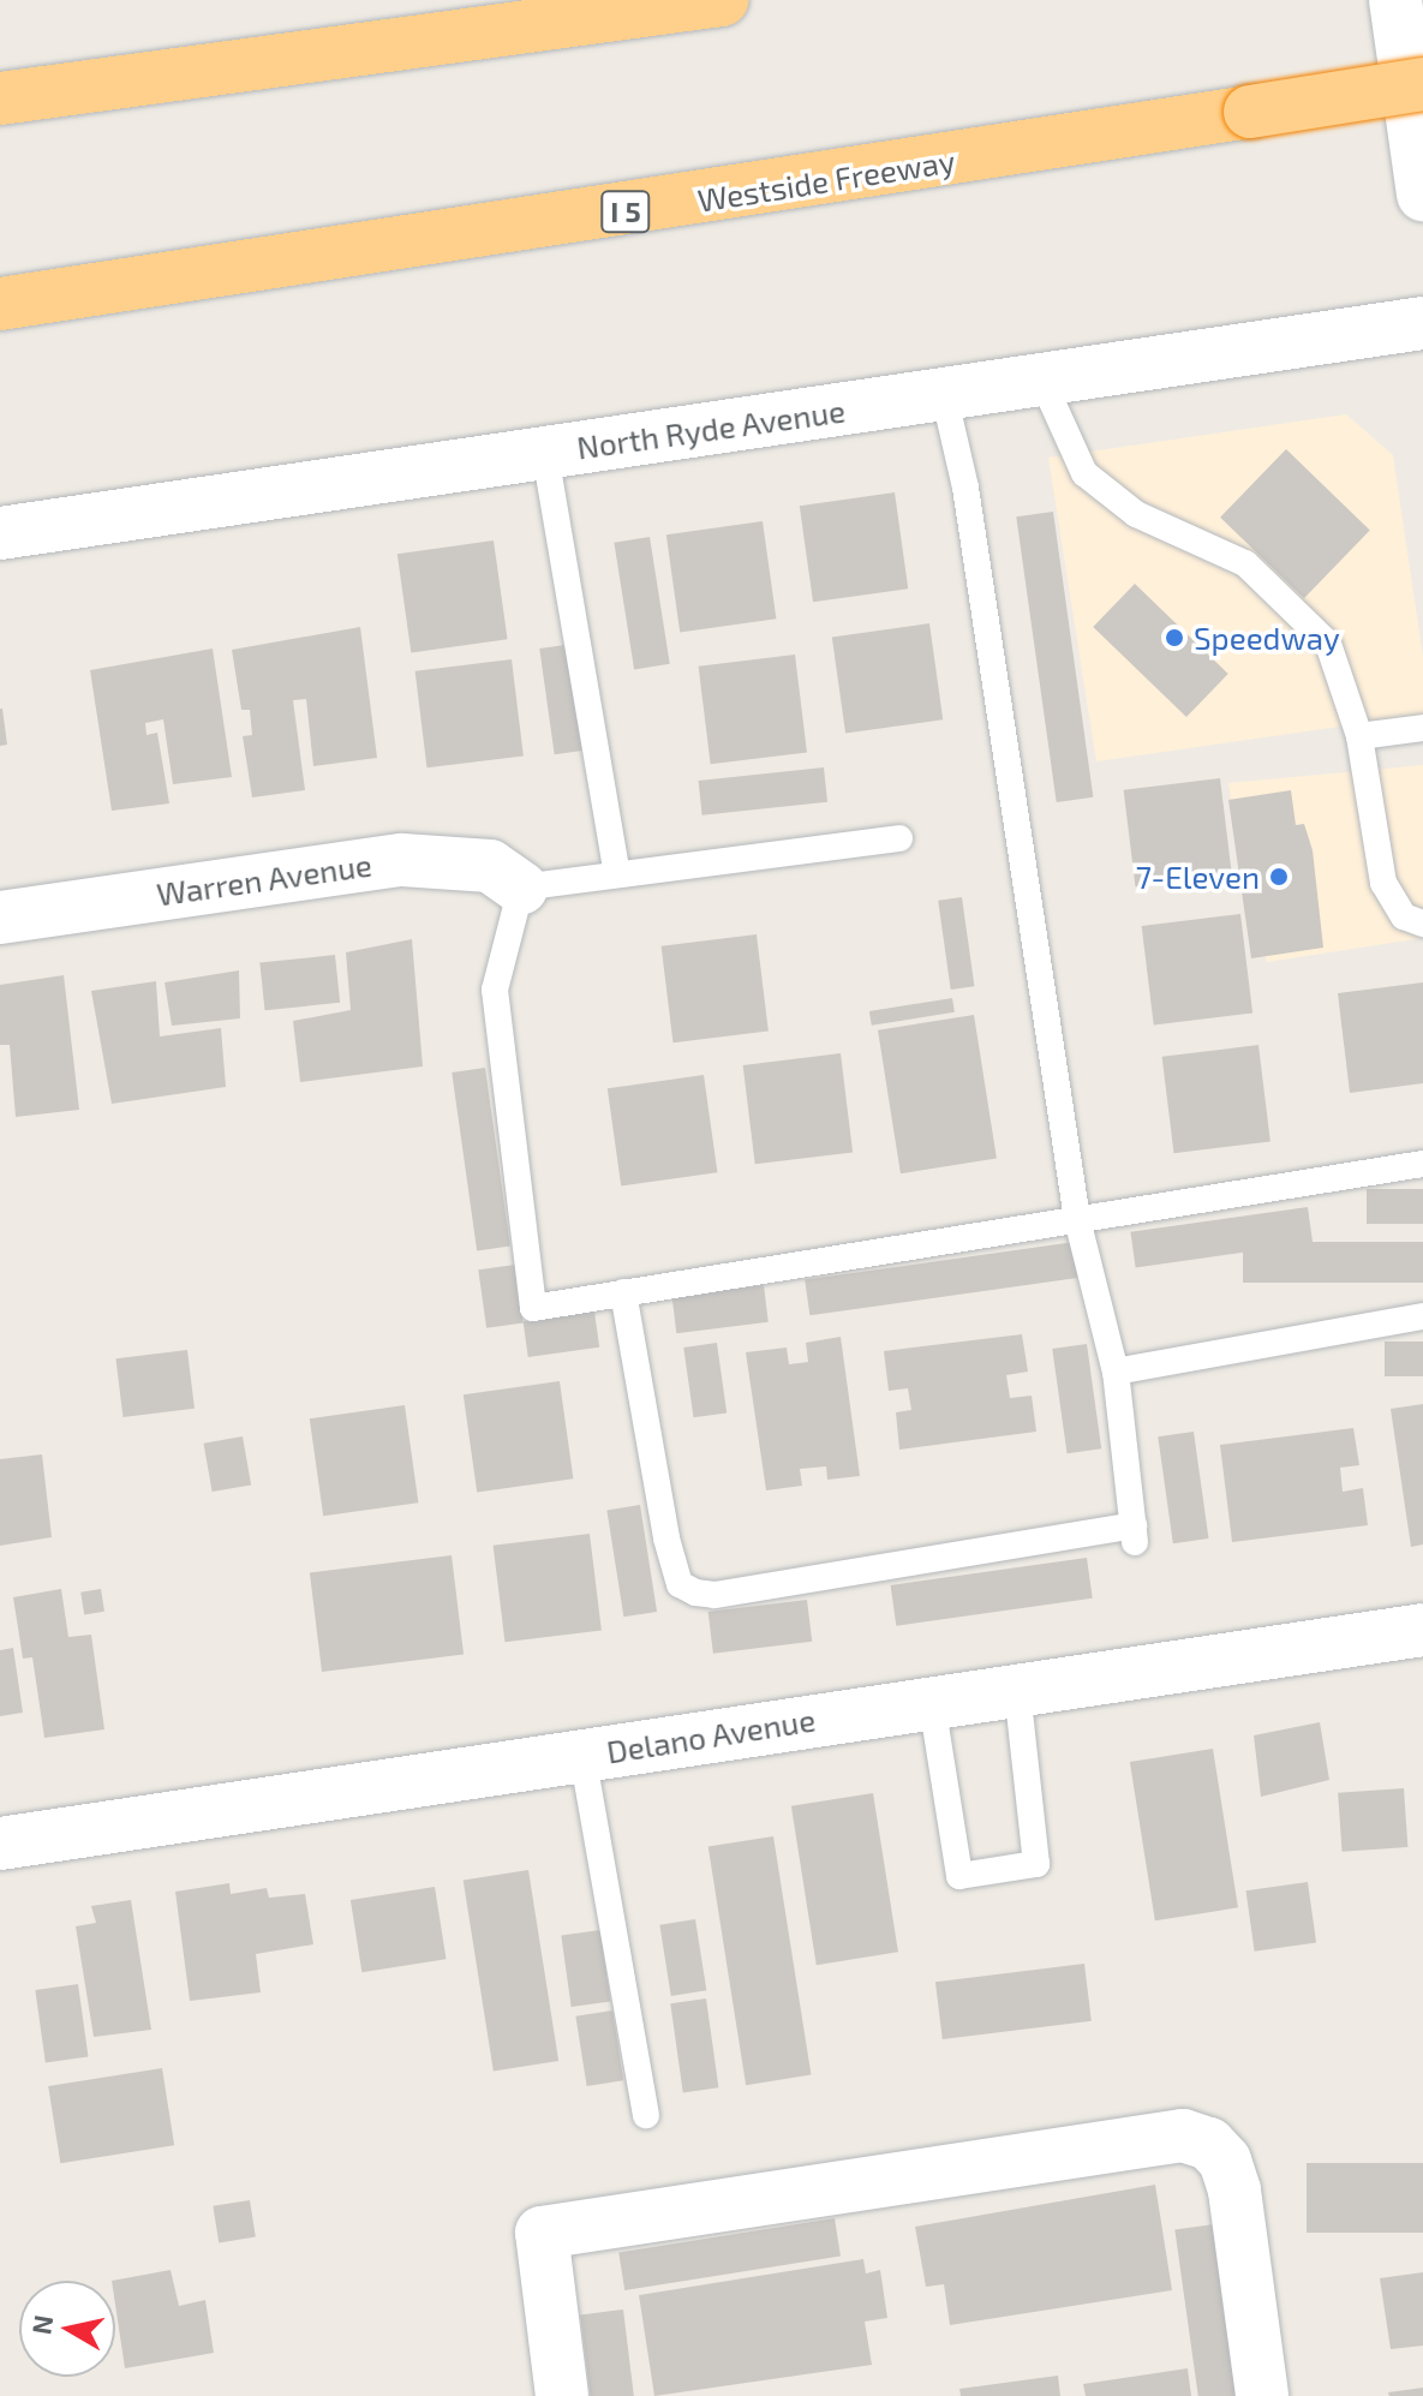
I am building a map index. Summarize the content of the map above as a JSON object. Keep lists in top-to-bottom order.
{
  "streets": {
    "highway": ["Westside Freeway", "I 5"],
    "street": ["North Ryde Avenue", "Warren Avenue", "Delano Avenue"]
  },
  "places": ["Speedway", "7-Eleven"],
  "north": "left"
}
